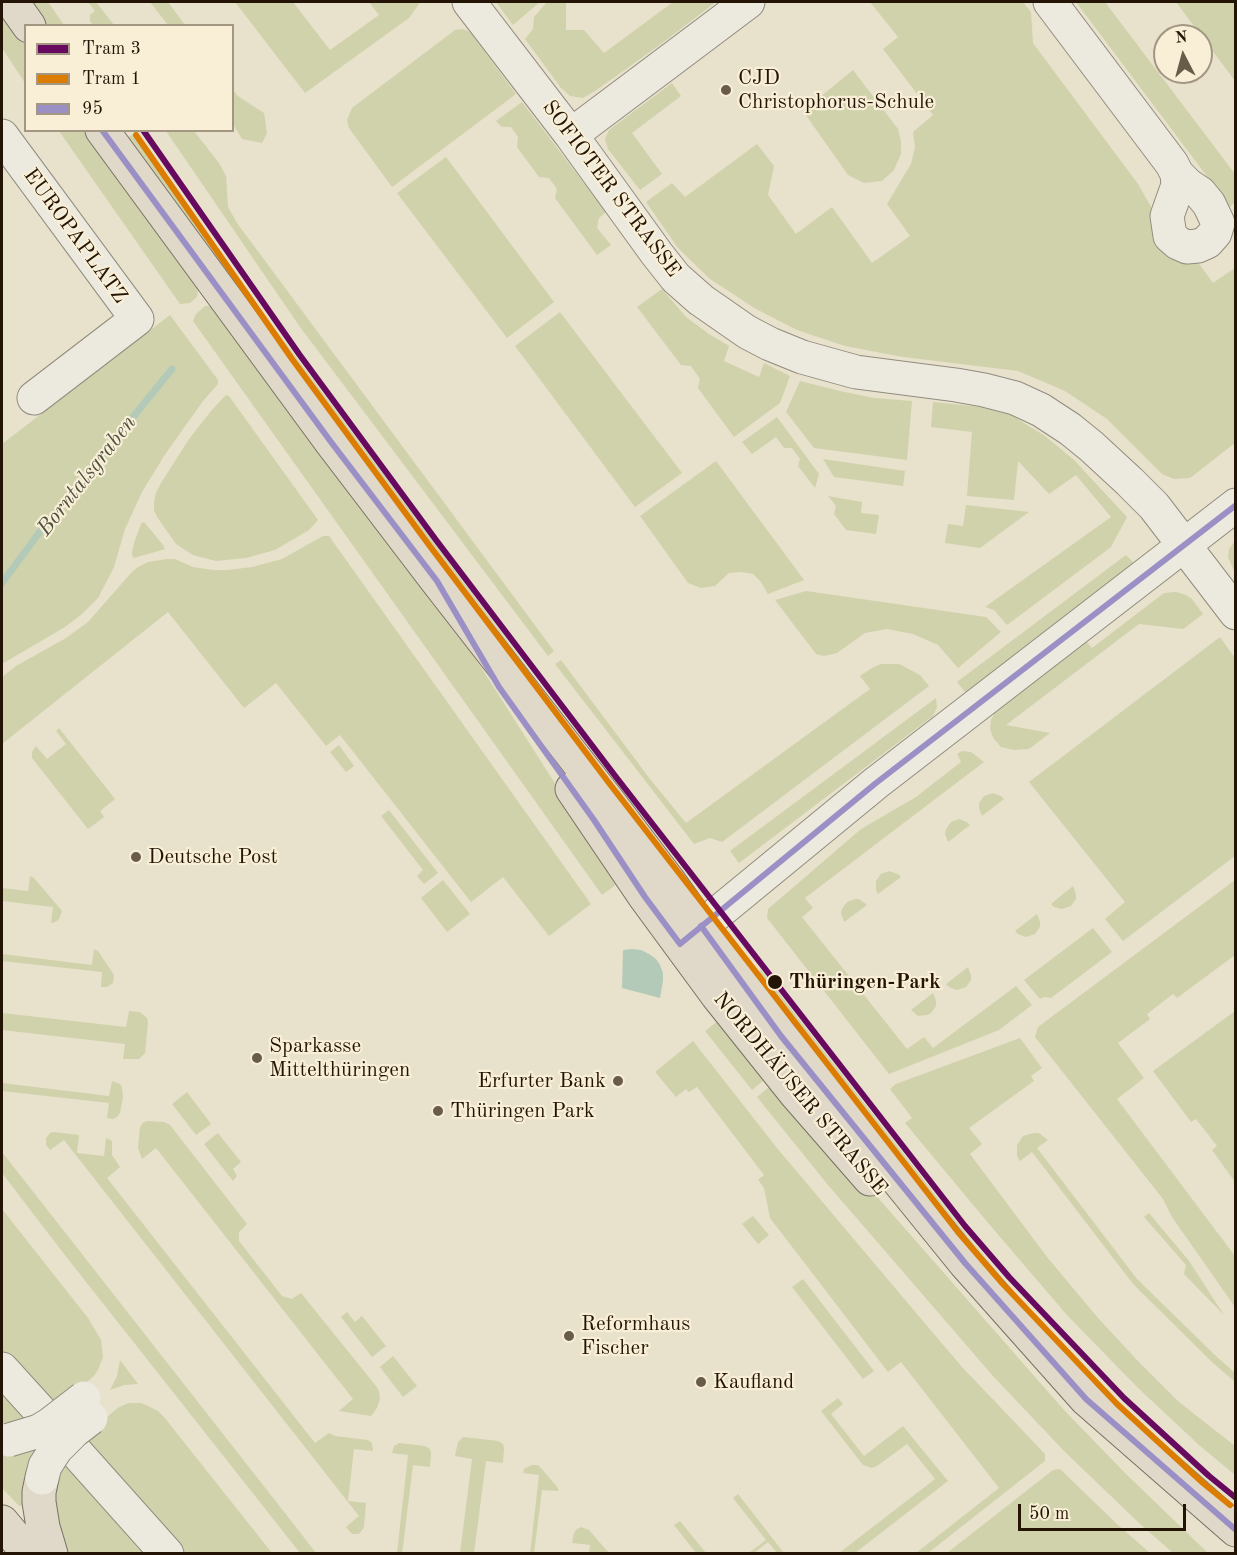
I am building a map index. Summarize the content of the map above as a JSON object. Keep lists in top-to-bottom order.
{
  "streets": {
    "main road": ["NORDHÄUSER STRASSE"],
    "street": ["SOFIOTER STRASSE", "EUROPAPLATZ"]
  },
  "water": ["Borntalsgraben"],
  "places": [
    "CJD Christophorus-Schule",
    "Deutsche Post",
    "Thüringen-Park",
    "Sparkasse Mittelthüringen",
    "Erfurter Bank",
    "Thüringen Park",
    "Reformhaus Fischer",
    "Kaufland"
  ],
  "lines": ["tram line 3", "transit line 95", "tram line 1"],
  "legend": ["Tram 3", "Tram 1", "95"],
  "scale_bar": "50 m",
  "north": "top"
}
